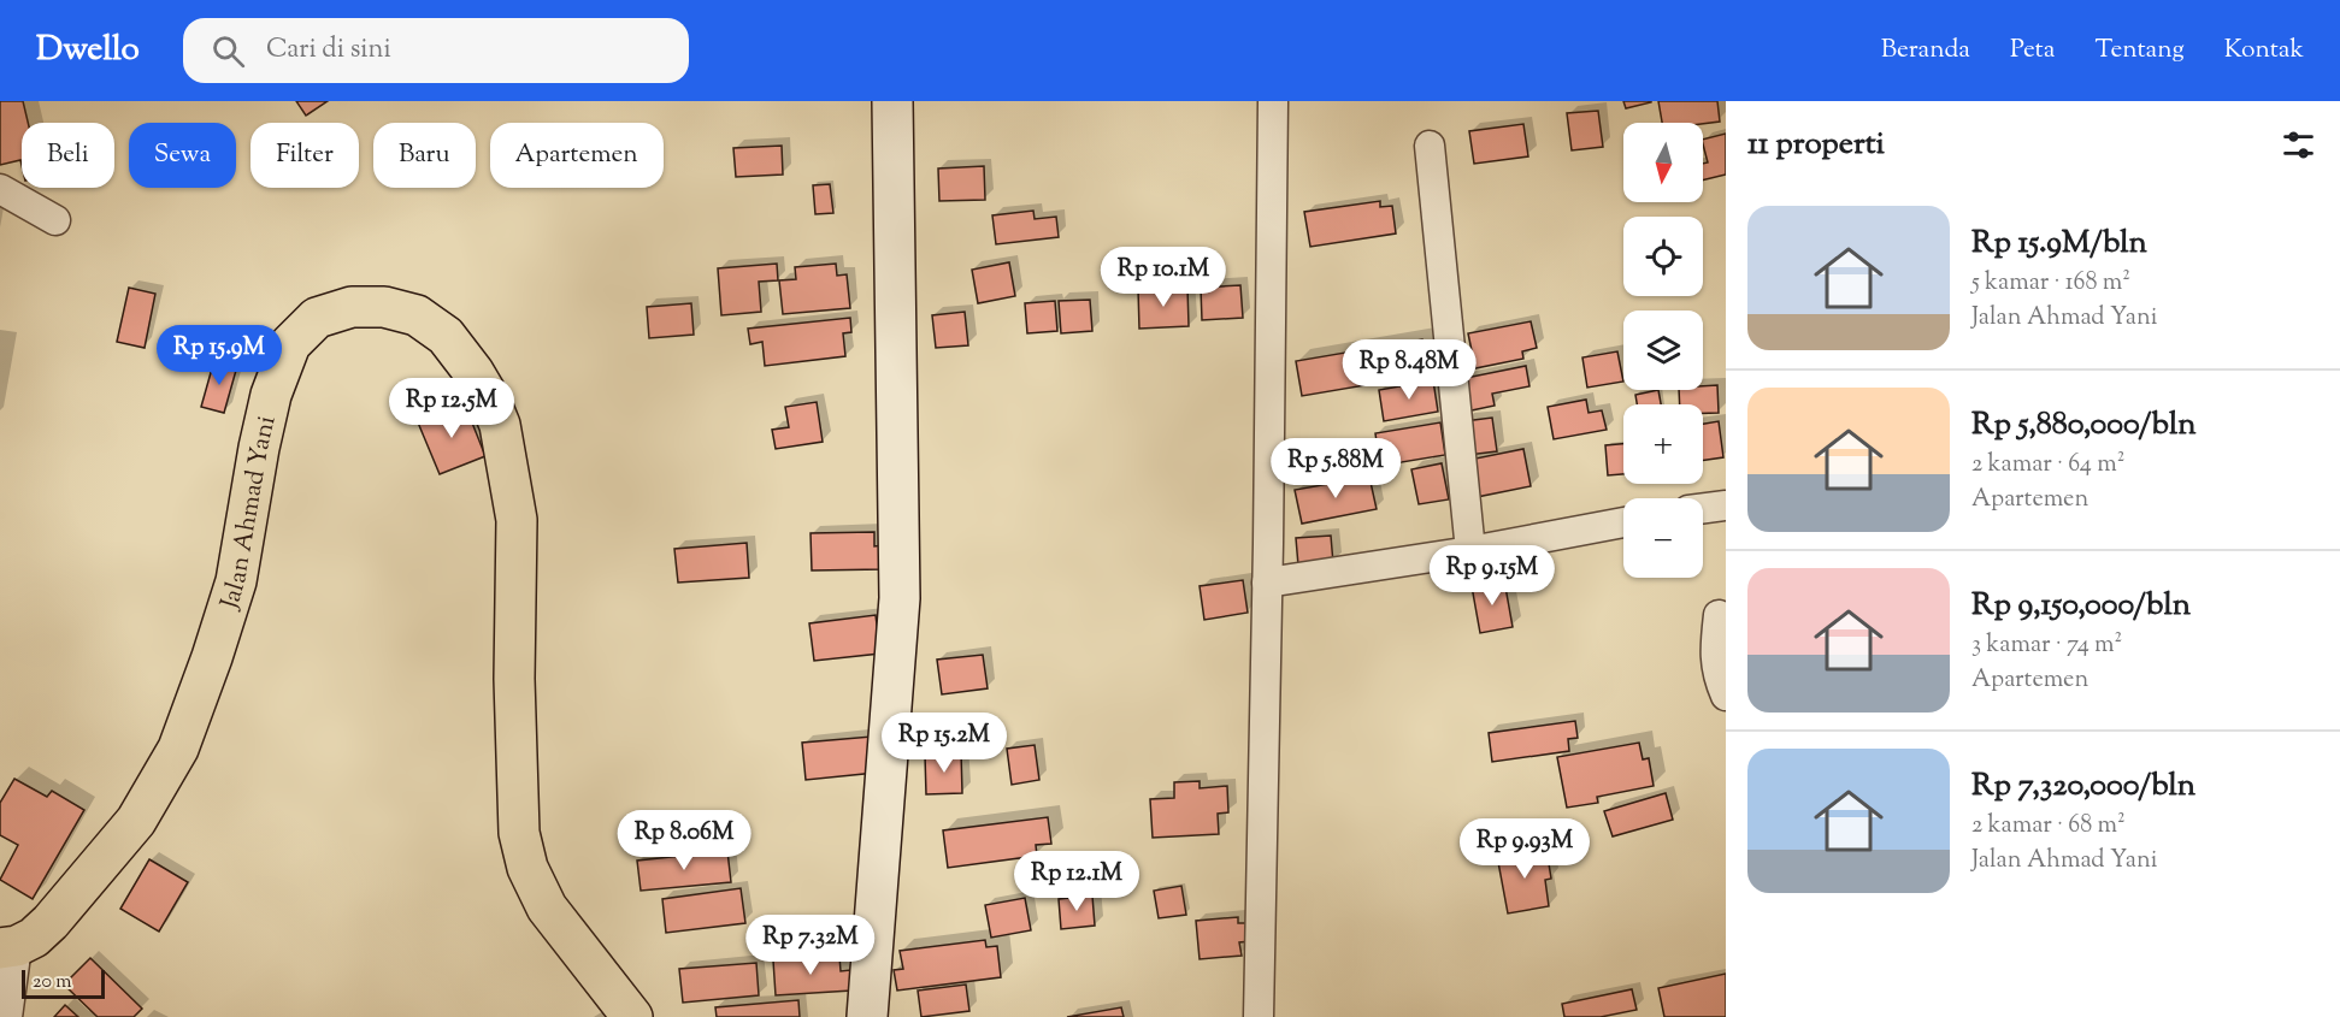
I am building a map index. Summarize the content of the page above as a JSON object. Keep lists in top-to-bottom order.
{
  "streets": {
    "highway": ["Jalan Ahmad Yani"]
  },
  "scale_bar": "20 m",
  "north": "bottom",
  "page": {
    "header": "Dwello",
    "search": "Cari di sini",
    "nav": [
      "Beranda",
      "Peta",
      "Tentang",
      "Kontak"
    ],
    "heading": "11 properti",
    "map_buttons": ["+", "−"],
    "chip": [
      "Beli",
      "Sewa",
      "Filter",
      "Baru",
      "Apartemen"
    ],
    "list": [
      {
        "name": "Rp 15.9M/bln",
        "note": "5 kamar · 168 m² · Jalan Ahmad Yani"
      },
      {
        "name": "Rp 5,880,000/bln",
        "note": "2 kamar · 64 m² · Apartemen"
      },
      {
        "name": "Rp 9,150,000/bln",
        "note": "3 kamar · 74 m² · Apartemen"
      },
      {
        "name": "Rp 7,320,000/bln",
        "note": "2 kamar · 68 m² · Jalan Ahmad Yani"
      }
    ],
    "price": [
      "Rp 10.1M",
      "Rp 15.9M",
      "Rp 8.48M",
      "Rp 12.5M",
      "Rp 5.88M",
      "Rp 9.15M",
      "Rp 15.2M",
      "Rp 8.06M",
      "Rp 9.93M",
      "Rp 12.1M",
      "Rp 7.32M"
    ],
    "scale": "20 m"
  }
}
